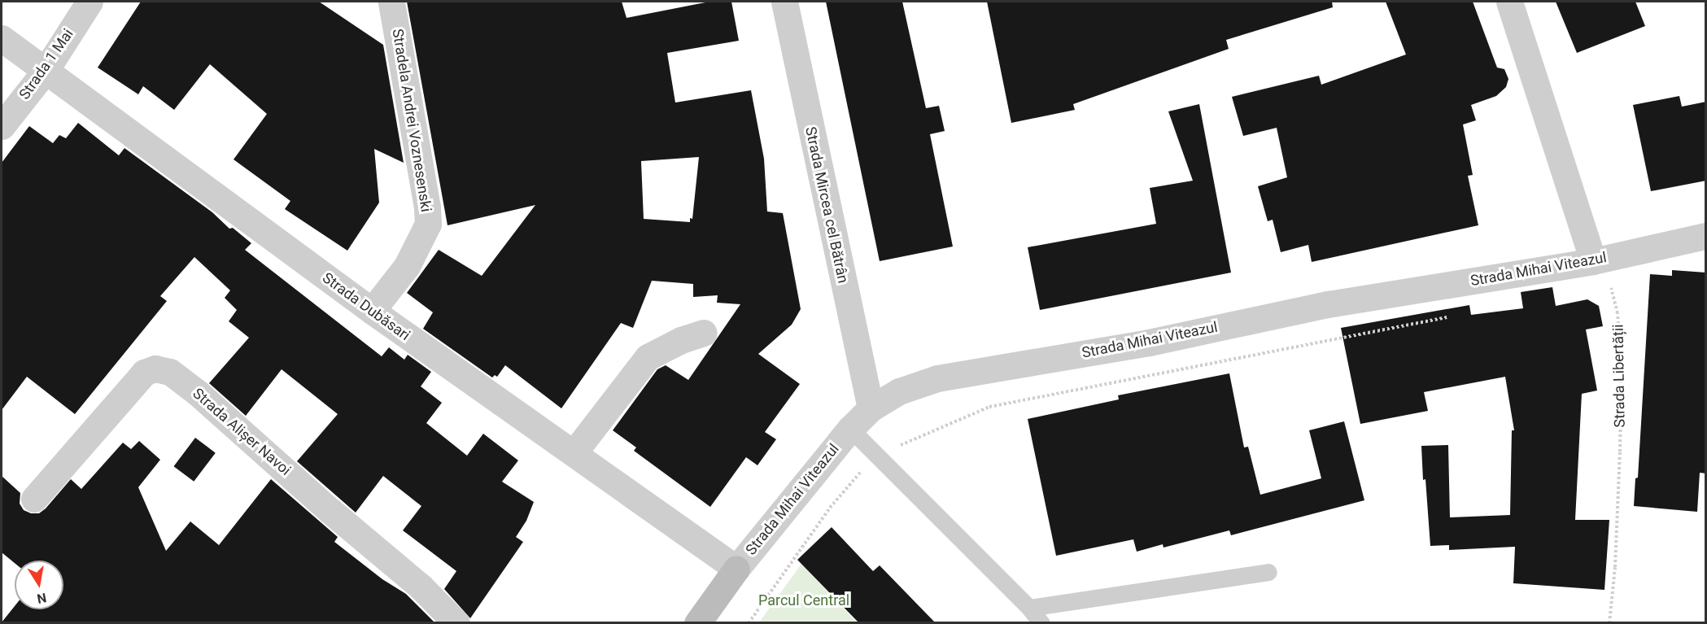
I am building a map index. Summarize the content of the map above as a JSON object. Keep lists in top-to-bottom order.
{
  "streets": {
    "street": [
      "Strada 1 Mai",
      "Stradela Andrei Voznesenski",
      "Strada Mircea cel Bătrân",
      "Strada Mihai Viteazul",
      "Strada Dubăsari",
      "Strada Alișer Navoi"
    ],
    "path": ["Strada Libertății"]
  },
  "crossings": [
    ["Strada 1 Mai", "Strada Dubăsari"],
    ["Stradela Andrei Voznesenski", "Strada Dubăsari"],
    ["Strada Mircea cel Bătrân", "Strada Mihai Viteazul"],
    ["Strada Mihai Viteazul", "Strada Dubăsari"],
    ["Strada Mihai Viteazul", "Strada Libertății"]
  ],
  "parks": ["Parcul Central"],
  "north": "bottom"
}
